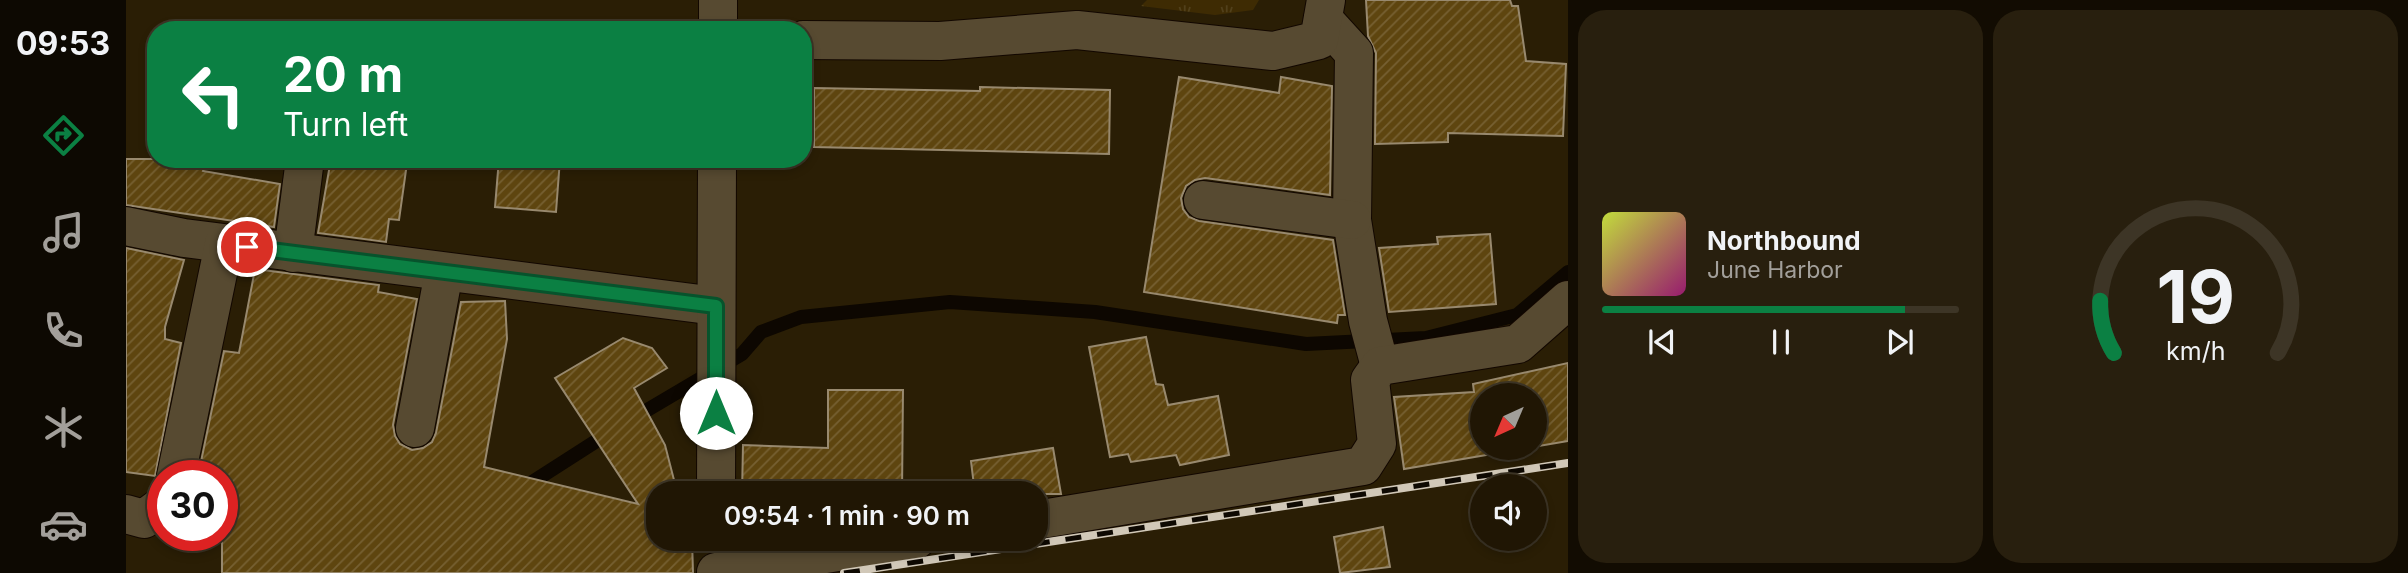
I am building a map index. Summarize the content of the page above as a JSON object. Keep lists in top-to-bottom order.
{
  "north": "bottom left",
  "page": {
    "tabs": "09:53",
    "turn": ["20 m", "Turn left"],
    "song": ["Northbound", "June Harbor"],
    "limit": "30",
    "trip": "09:54 · 1 min · 90 m",
    "gauge": ["19", "km/h"]
  }
}
